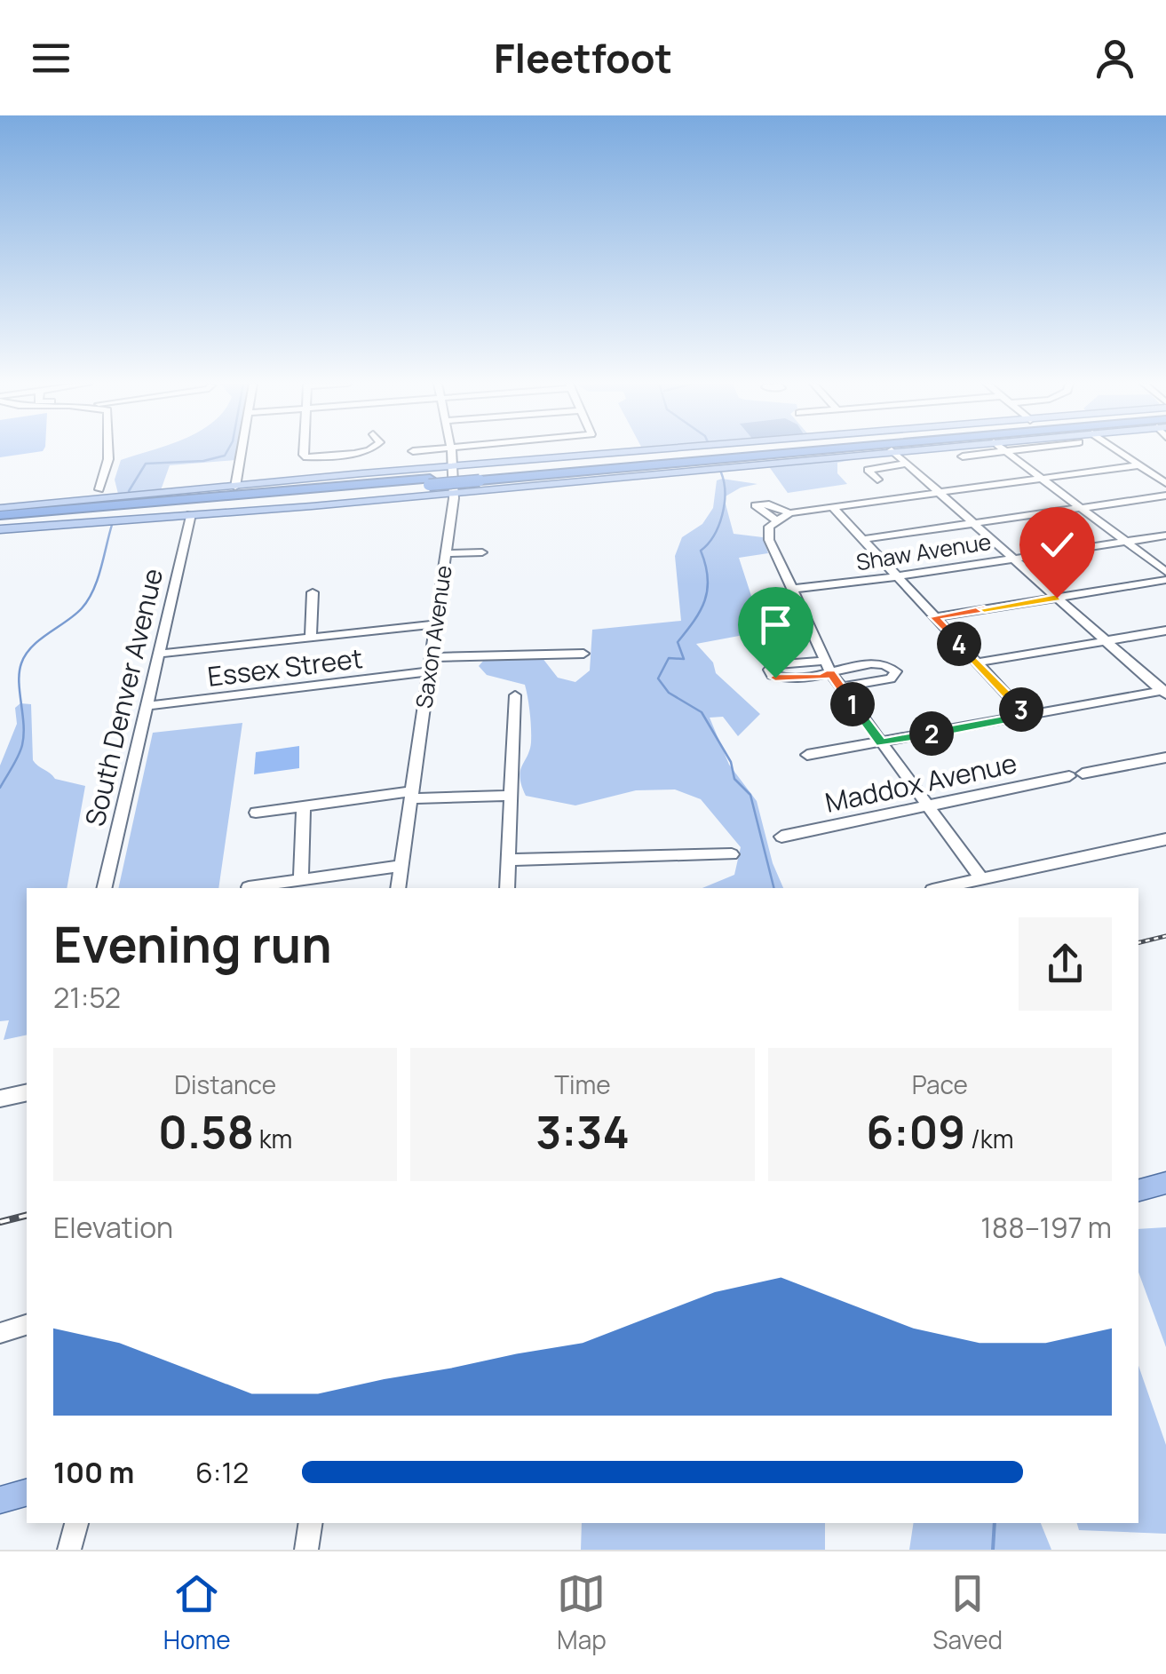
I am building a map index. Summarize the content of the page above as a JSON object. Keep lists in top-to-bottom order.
{
  "streets": {
    "street": [
      "Shaw Avenue",
      "Saxon Avenue",
      "Essex Street",
      "South Denver Avenue",
      "Maddox Avenue"
    ]
  },
  "crossings": [
    ["Saxon Avenue", "Essex Street"],
    ["Essex Street", "South Denver Avenue"]
  ],
  "page": {
    "header": "Fleetfoot",
    "pins": [
      "4",
      "1",
      "3",
      "2"
    ],
    "heading": ["Evening run", "21:52"],
    "stats": [
      ["Distance", "0.58 km"],
      ["Time", "3:34"],
      ["Pace", "6:09 /km"]
    ],
    "chart": ["Elevation", "188–197 m"],
    "list": [
      {
        "name": "100 m",
        "note": "6:12"
      }
    ],
    "tabs": ["Home", "Map", "Saved"]
  }
}
